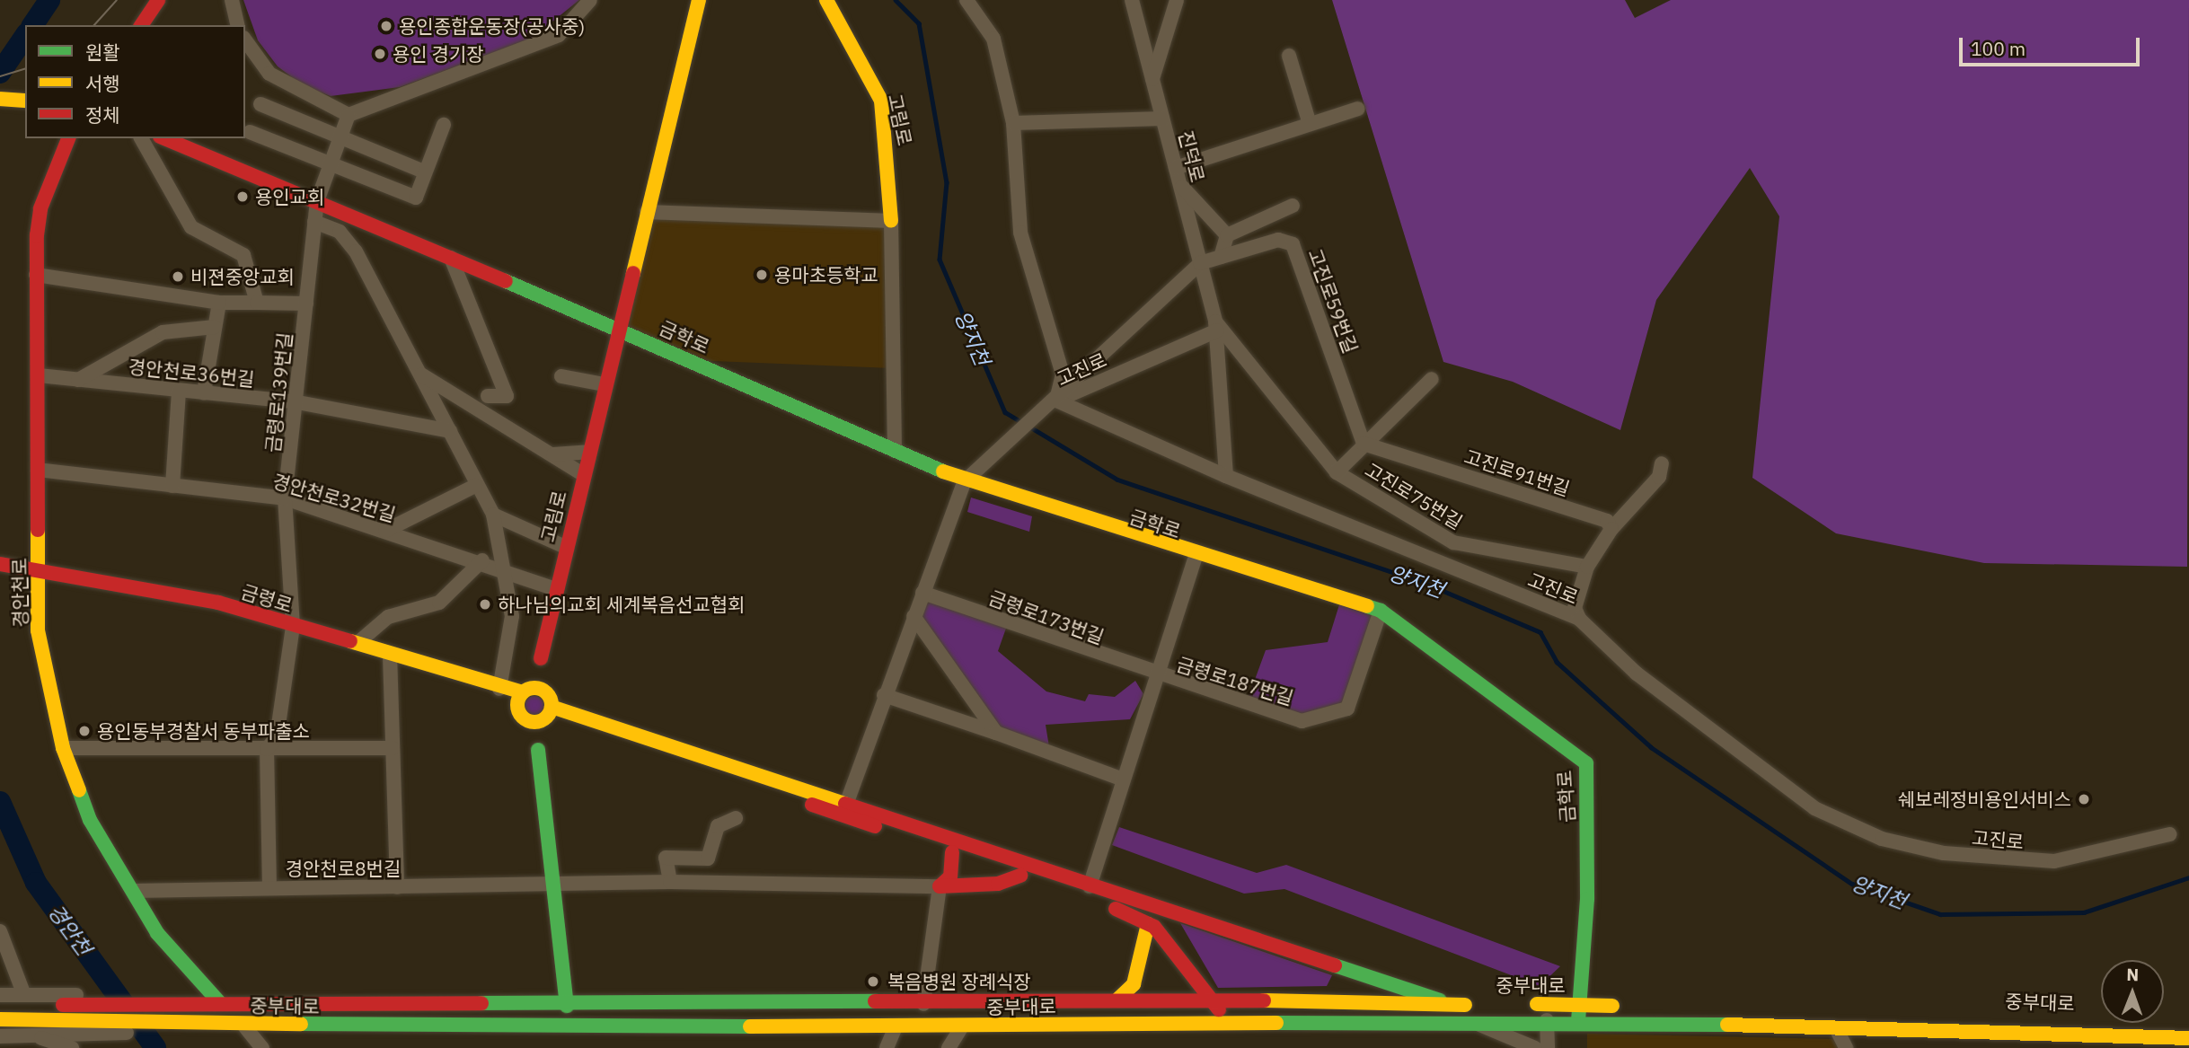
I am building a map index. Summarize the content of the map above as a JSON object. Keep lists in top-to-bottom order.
{
  "streets": {
    "main road": [
      "고림로",
      "금학로",
      "경안천로",
      "금령로",
      "중부대로"
    ],
    "street": [
      "진덕로",
      "고진로59번길",
      "고진로",
      "경안천로36번길",
      "금령로139번길",
      "고진로91번길",
      "고진로75번길",
      "경안천로32번길",
      "금령로173번길",
      "금령로187번길",
      "경안천로8번길"
    ]
  },
  "crossings": [
    ["고림로", "금학로"],
    ["고림로", "경안천로32번길"],
    ["고림로", "금령로"],
    ["진덕로", "고진로59번길"],
    ["진덕로", "고진로"],
    ["진덕로", "고진로75번길"],
    ["고진로59번길", "금학로"],
    ["고진로59번길", "고진로"],
    ["고진로59번길", "고진로91번길"],
    ["고진로59번길", "고진로75번길"],
    ["금학로", "금령로139번길"],
    ["금학로", "금령로187번길"],
    ["금학로", "중부대로"],
    ["경안천로36번길", "금령로139번길"],
    ["경안천로36번길", "경안천로"],
    ["금령로139번길", "경안천로32번길"],
    ["금령로139번길", "금령로"],
    ["고진로91번길", "고진로75번길"],
    ["경안천로32번길", "경안천로"],
    ["경안천로", "금령로"],
    ["경안천로", "경안천로8번길"],
    ["경안천로", "중부대로"],
    ["금령로173번길", "금령로187번길"]
  ],
  "water": ["양지천", "경안천"],
  "places": [
    "용인종합운동장(공사중)",
    "용인 경기장",
    "용인교회",
    "용마초등학교",
    "비젼중앙교회",
    "하나님의교회 세계복음선교협회",
    "용인동부경찰서 동부파출소",
    "쉐보레정비용인서비스",
    "복음병원 장례식장"
  ],
  "legend": ["원활", "서행", "정체"],
  "scale_bar": "100 m",
  "north": "top"
}
